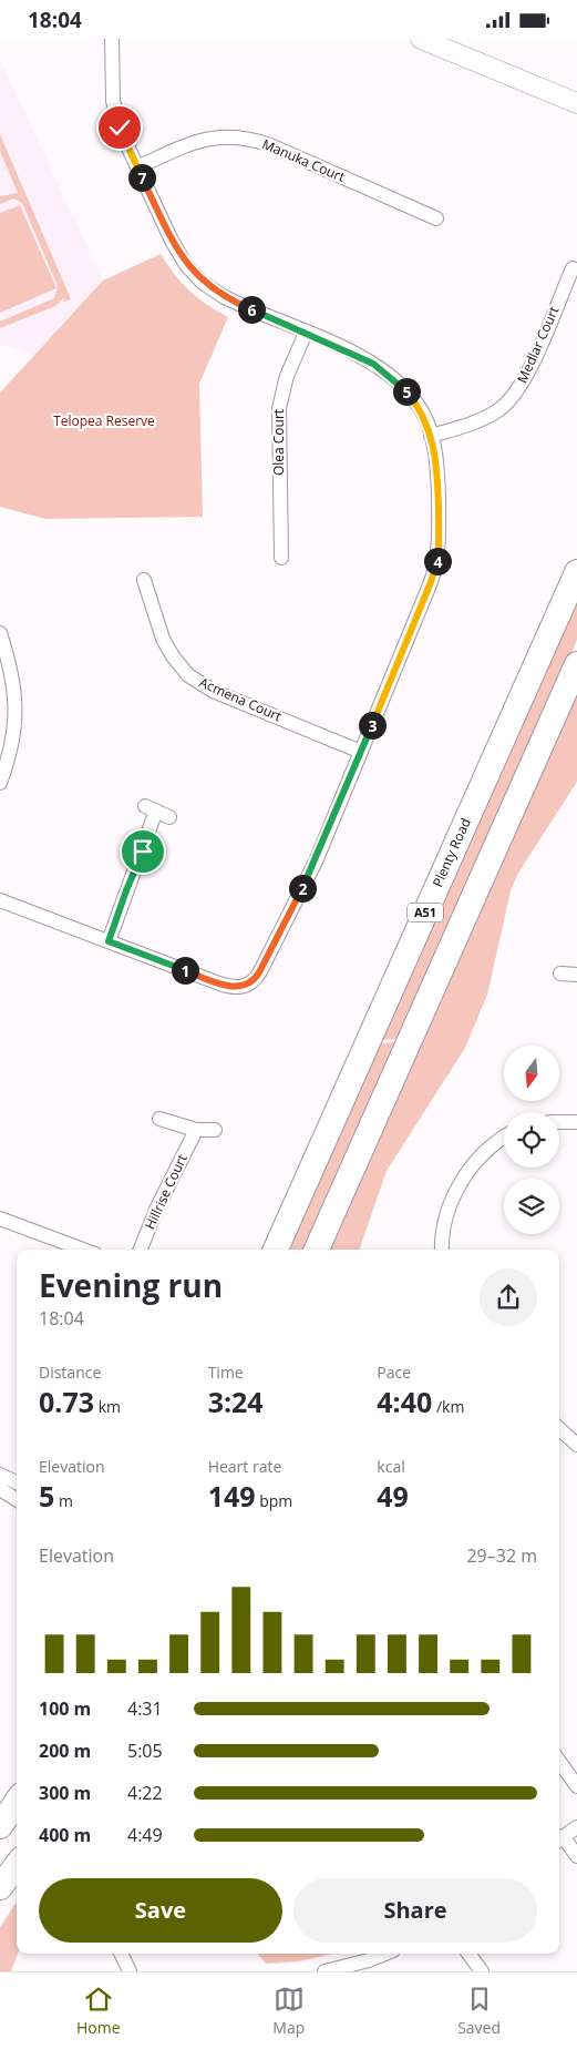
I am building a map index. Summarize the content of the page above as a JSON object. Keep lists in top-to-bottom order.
{
  "streets": {
    "highway": ["Plenty Road", "A51"],
    "street": [
      "Manuka Court",
      "Medlar Court",
      "Olea Court",
      "Acmena Court",
      "Hillrise Court"
    ]
  },
  "parks": ["Telopea Reserve"],
  "north": "bottom",
  "page": {
    "status": "18:04",
    "pins": [
      "7",
      "6",
      "5",
      "4",
      "3",
      "2",
      "1"
    ],
    "heading": ["Evening run", "18:04"],
    "stats": [
      ["Distance", "0.73 km"],
      ["Time", "3:24"],
      ["Pace", "4:40 /km"],
      ["Elevation", "5 m"],
      ["Heart rate", "149 bpm"],
      ["kcal", "49"]
    ],
    "chart": ["Elevation", "29–32 m"],
    "list": [
      {
        "name": "100 m",
        "note": "4:31"
      },
      {
        "name": "200 m",
        "note": "5:05"
      },
      {
        "name": "300 m",
        "note": "4:22"
      },
      {
        "name": "400 m",
        "note": "4:49"
      }
    ],
    "buttons": ["Save", "Share"],
    "tabs": ["Home", "Map", "Saved"]
  }
}
